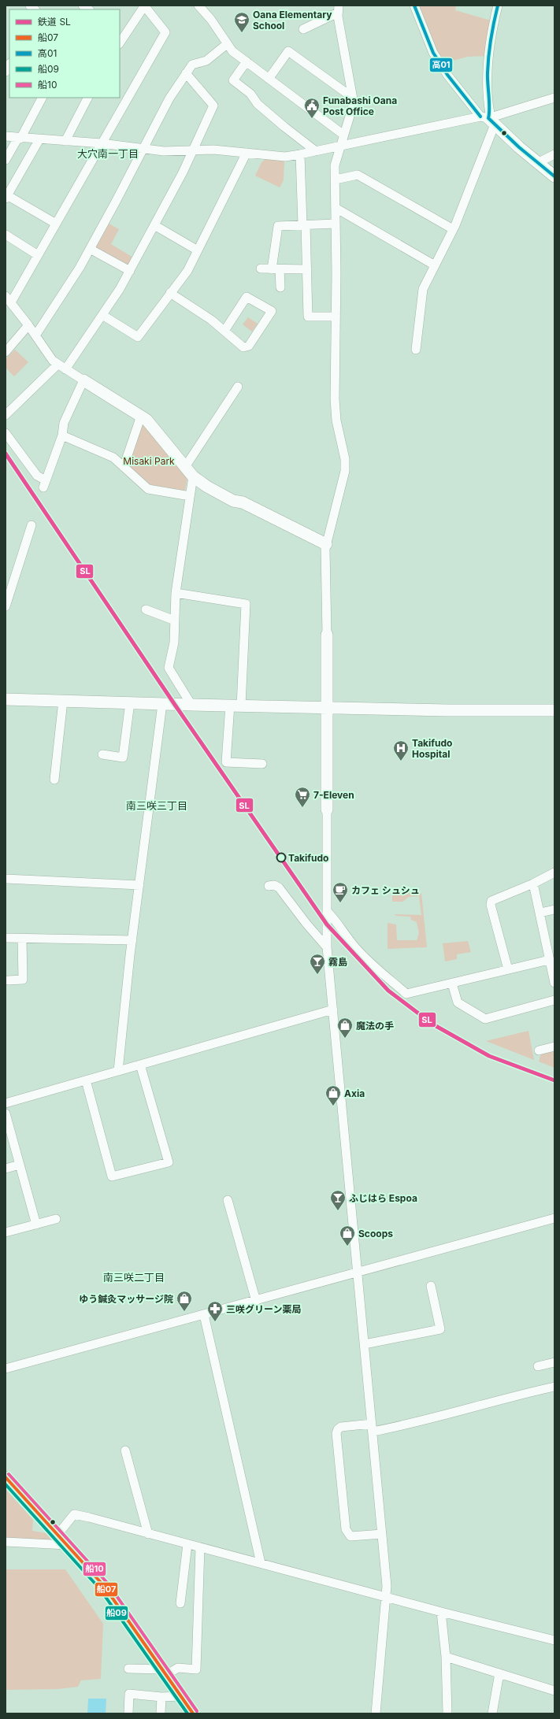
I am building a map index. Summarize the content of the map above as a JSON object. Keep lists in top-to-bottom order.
{
  "districts": ["大穴南一丁目", "南三咲三丁目", "南三咲二丁目"],
  "parks": ["Misaki Park"],
  "places": {
    "school or university": ["Oana Elementary School"],
    "public building": ["Funabashi Oana Post Office"],
    "hospital": ["Takifudo Hospital"],
    "supermarket": ["7-Eleven"],
    "other": ["Takifudo"],
    "cafe": ["カフェ シュシュ"],
    "bar": ["霧島", "ふじはら Espoa"],
    "shop": [
      "魔法の手",
      "Axia",
      "Scoops",
      "ゆう鍼灸マッサージ院"
    ],
    "pharmacy": ["三咲グリーン薬局"]
  },
  "lines": [
    "transit line 高01",
    "rail line SL",
    "transit line 船10",
    "transit line 船07",
    "transit line 船09"
  ],
  "legend": [
    "鉄道 SL",
    "船07",
    "高01",
    "船09",
    "船10"
  ]
}
